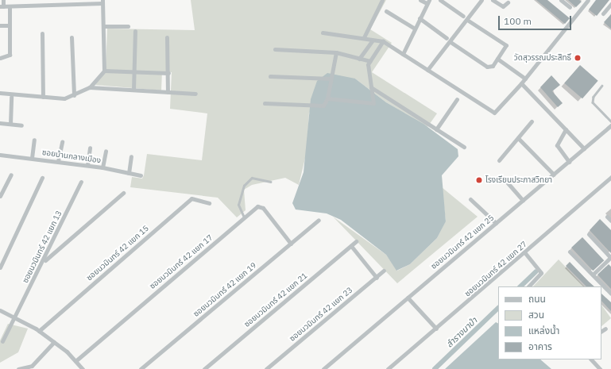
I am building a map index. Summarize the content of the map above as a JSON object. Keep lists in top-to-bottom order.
{
  "streets": {
    "street": [
      "ซอยบ้านกลางเมือง",
      "ซอยนวมินทร์ 42 แยก 25",
      "ซอยนวมินทร์ 42 แยก 13",
      "ซอยนวมินทร์ 42 แยก 15",
      "ซอยนวมินทร์ 42 แยก 17",
      "ซอยนวมินทร์ 42 แยก 27",
      "ซอยนวมินทร์ 42 แยก 19",
      "ซอยนวมินทร์ 42 แยก 21",
      "ซอยนวมินทร์ 42 แยก 23"
    ]
  },
  "crossings": [
    ["ซอยนวมินทร์ 42 แยก 17", "ซอยนวมินทร์ 42 แยก 19"]
  ],
  "water": ["ลำรางนาป่า"],
  "places": ["วัดสุวรรณประสิทธิ์", "โรงเรียนประภาสวิทยา"],
  "legend": [
    "ถนน",
    "สวน",
    "แหล่งน้ำ",
    "อาคาร"
  ],
  "scale_bar": "100 m"
}
